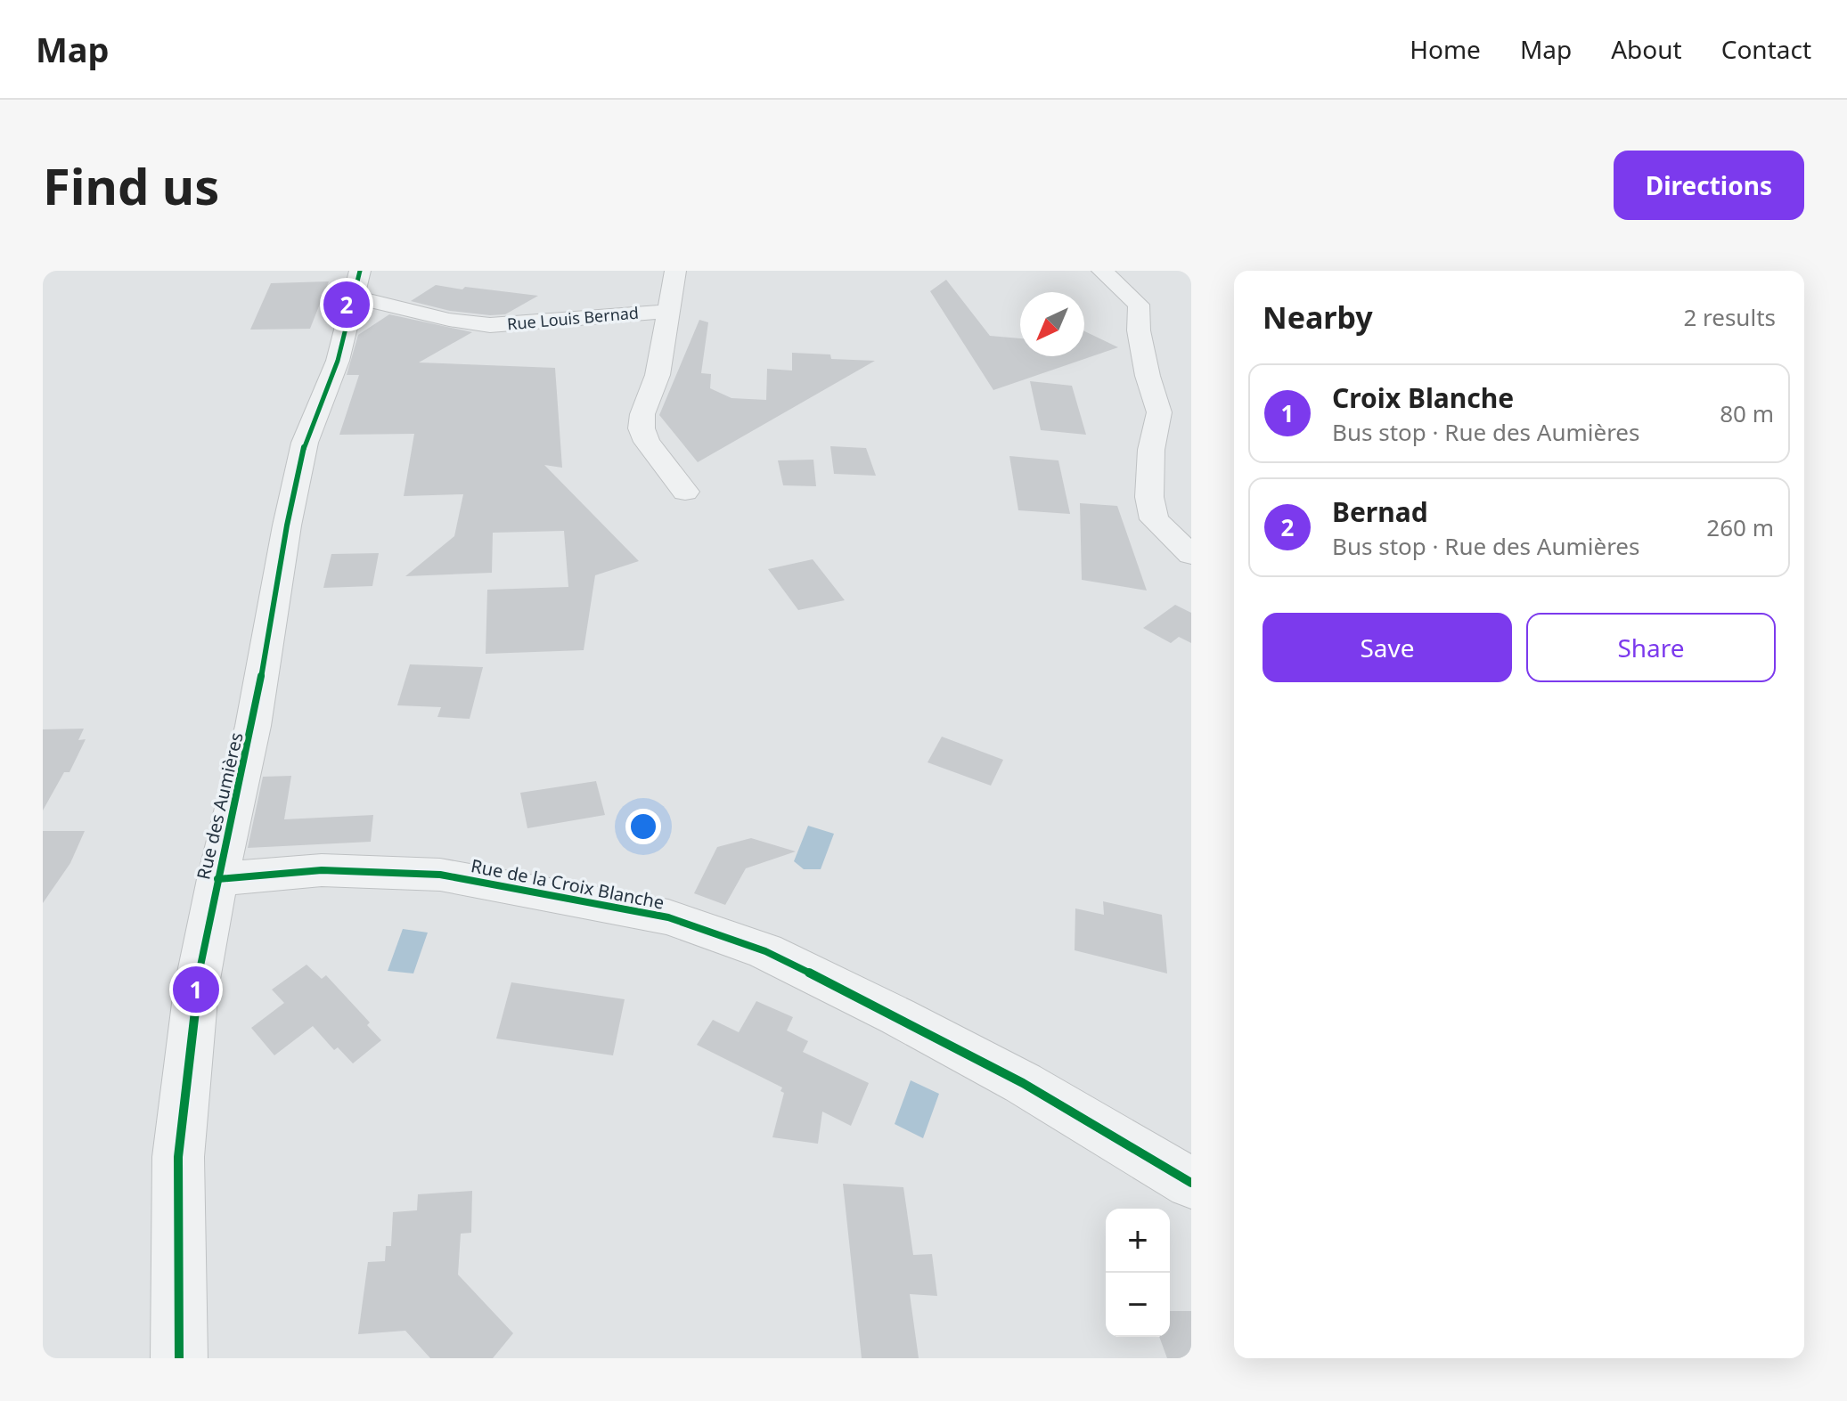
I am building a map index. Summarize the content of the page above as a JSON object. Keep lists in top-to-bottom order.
{
  "streets": {
    "street": ["Rue Louis Bernad", "Rue des Aumières", "Rue de la Croix Blanche"]
  },
  "crossings": [
    ["Rue Louis Bernad", "Rue des Aumières"],
    ["Rue des Aumières", "Rue de la Croix Blanche"]
  ],
  "north": "bottom left",
  "page": {
    "header": "Map",
    "nav": [
      "Home",
      "Map",
      "About",
      "Contact"
    ],
    "buttons": [
      "Directions",
      ["Save", "Share"]
    ],
    "title": "Find us",
    "heading": ["Nearby", "2 results"],
    "pins": ["2", "1"],
    "list": [
      {
        "mark": "1",
        "name": "Croix Blanche",
        "note": "Bus stop · Rue des Aumières",
        "value": "80 m"
      },
      {
        "mark": "2",
        "name": "Bernad",
        "note": "Bus stop · Rue des Aumières",
        "value": "260 m"
      }
    ],
    "map_buttons": ["+", "−"]
  }
}
